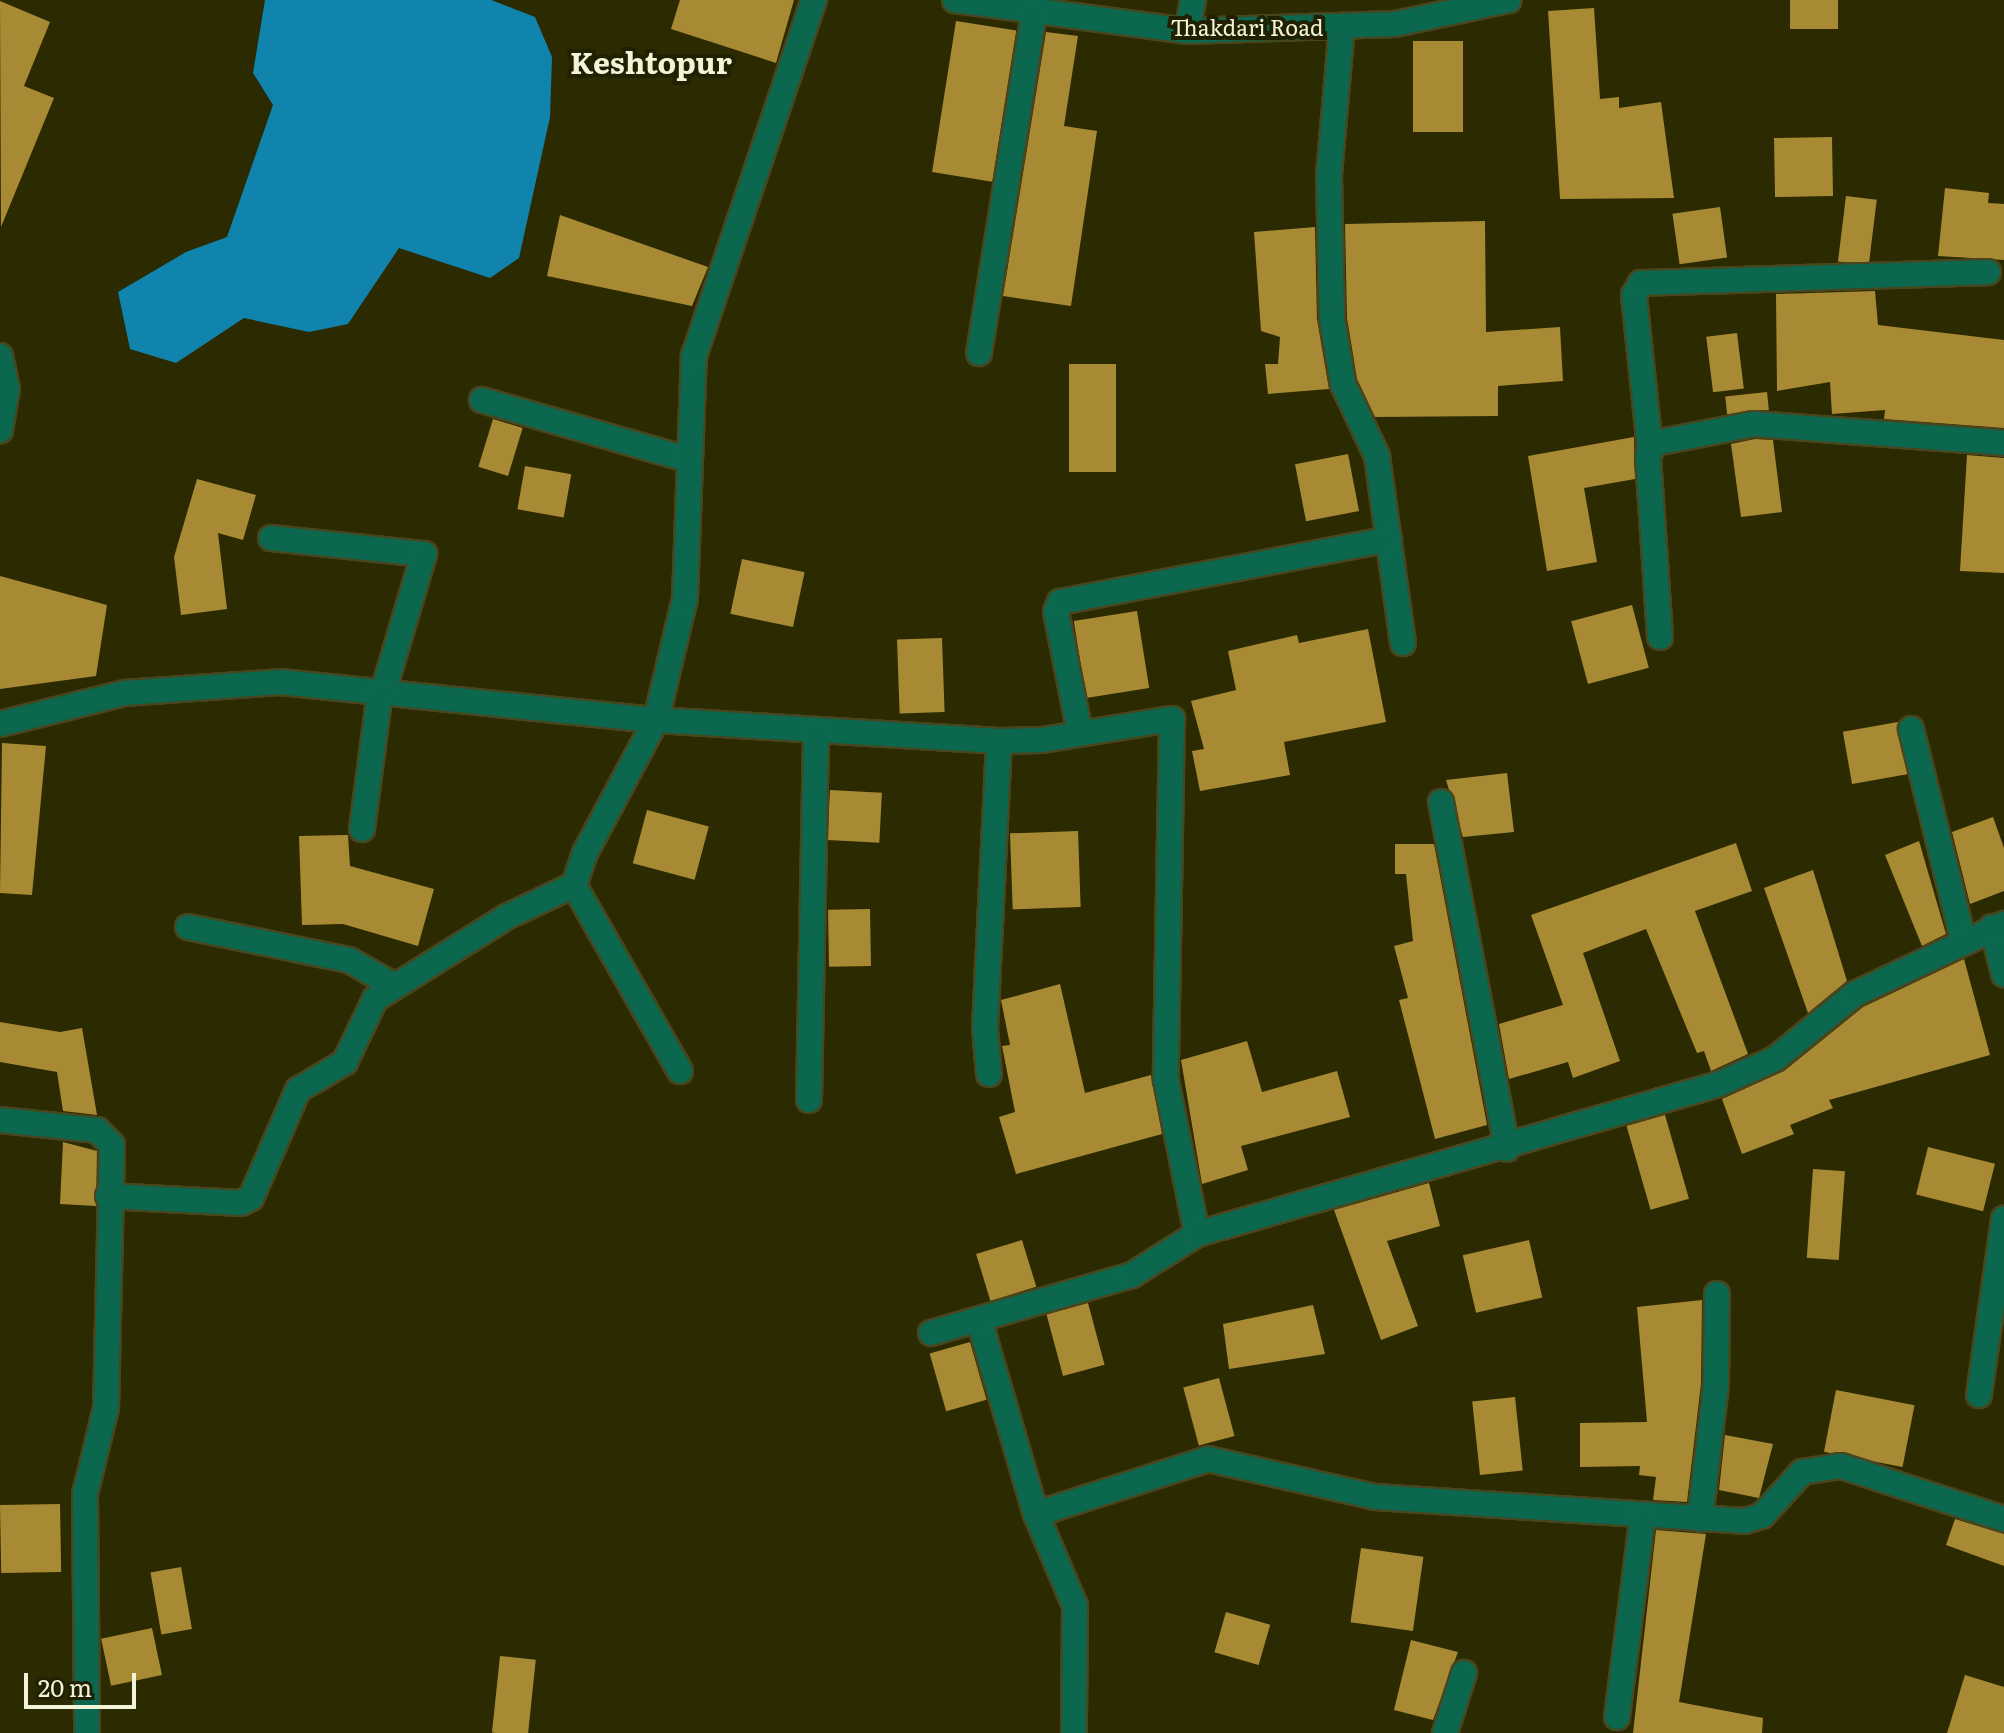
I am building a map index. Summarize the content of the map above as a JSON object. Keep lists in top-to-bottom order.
{
  "streets": {
    "street": ["Thakdari Road"]
  },
  "districts": ["Keshtopur"],
  "scale_bar": "20 m"
}
